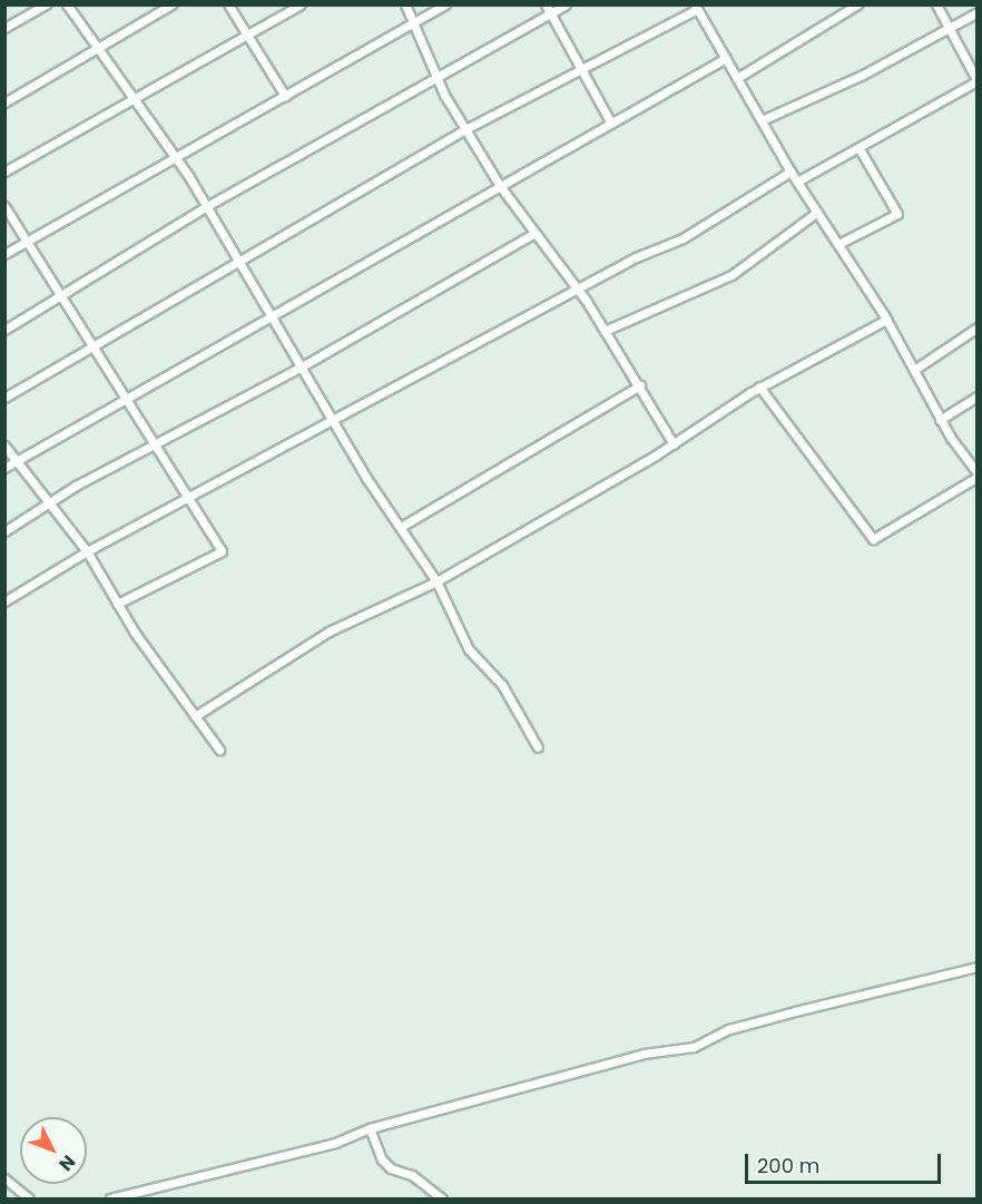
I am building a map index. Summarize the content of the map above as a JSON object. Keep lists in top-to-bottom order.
{
  "scale_bar": "200 m",
  "north": "bottom right"
}
